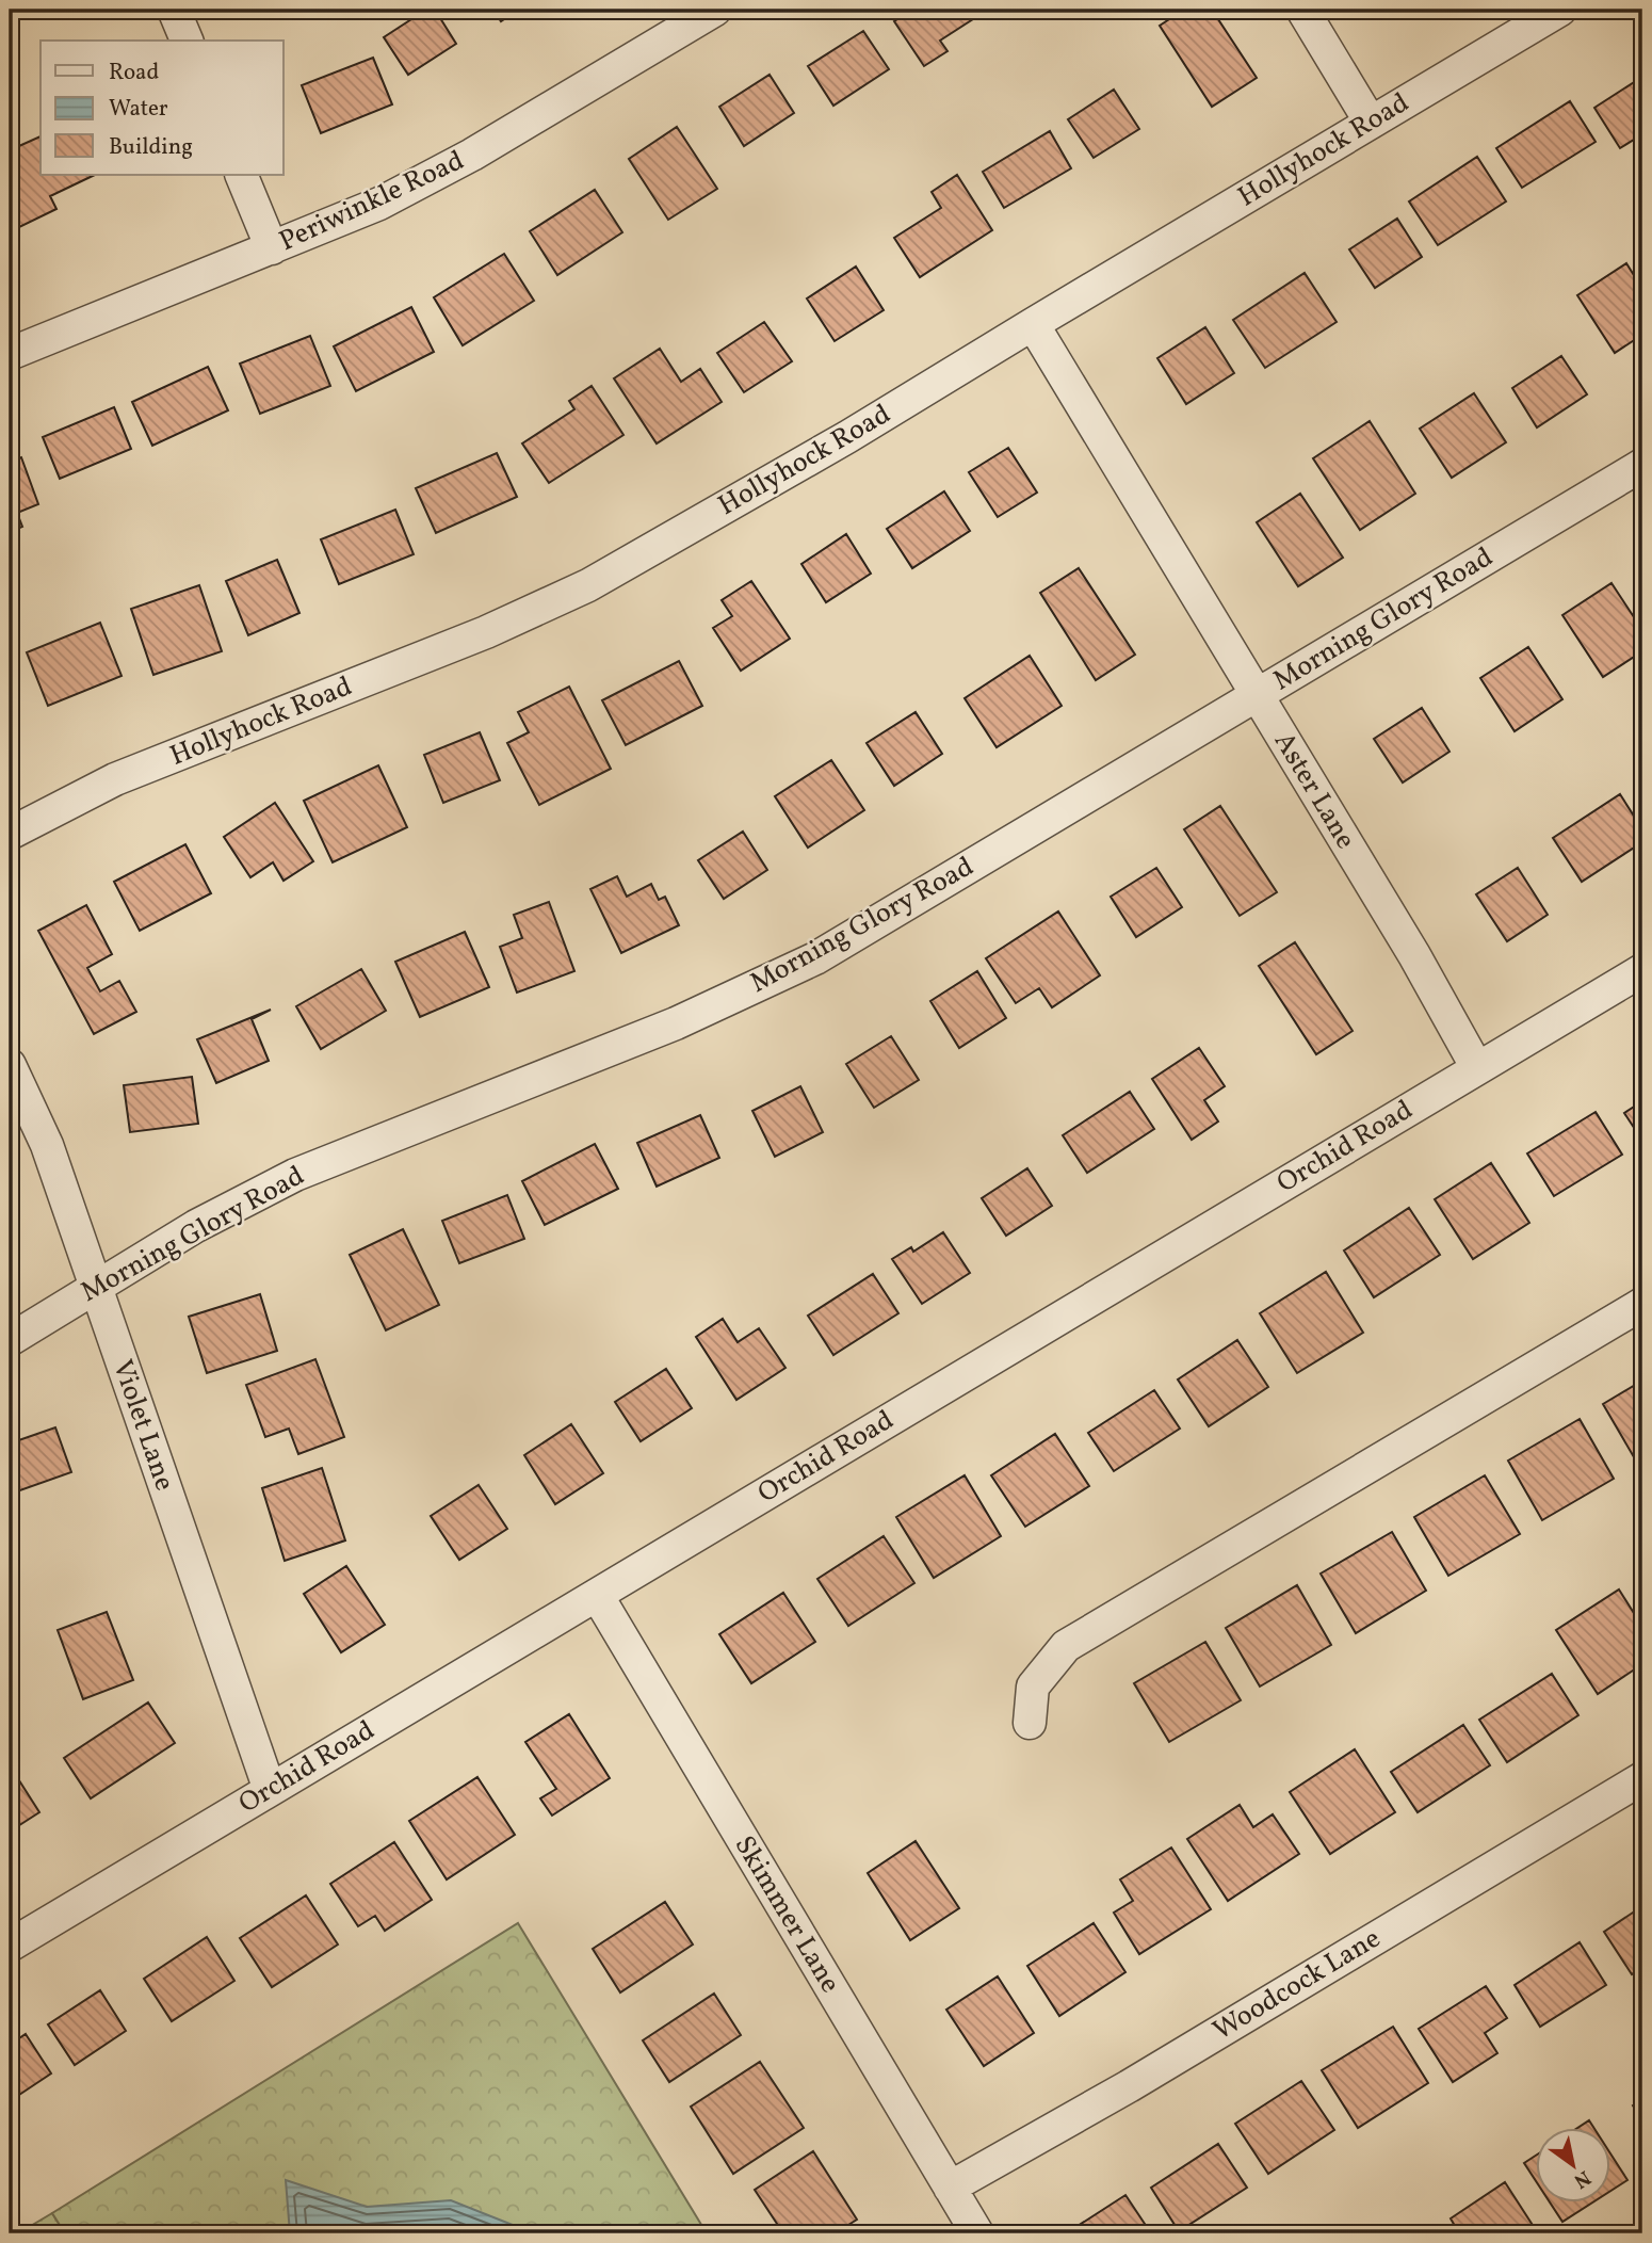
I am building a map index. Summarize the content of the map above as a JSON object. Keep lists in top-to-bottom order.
{
  "streets": {
    "street": [
      "Hollyhock Road",
      "Periwinkle Road",
      "Morning Glory Road",
      "Aster Lane",
      "Orchid Road",
      "Violet Lane",
      "Skimmer Lane",
      "Woodcock Lane"
    ]
  },
  "crossings": [
    ["Hollyhock Road", "Aster Lane"],
    ["Morning Glory Road", "Aster Lane"],
    ["Morning Glory Road", "Violet Lane"],
    ["Aster Lane", "Orchid Road"],
    ["Orchid Road", "Violet Lane"],
    ["Orchid Road", "Skimmer Lane"],
    ["Skimmer Lane", "Woodcock Lane"]
  ],
  "legend": ["Road", "Water", "Building"],
  "north": "bottom right"
}
